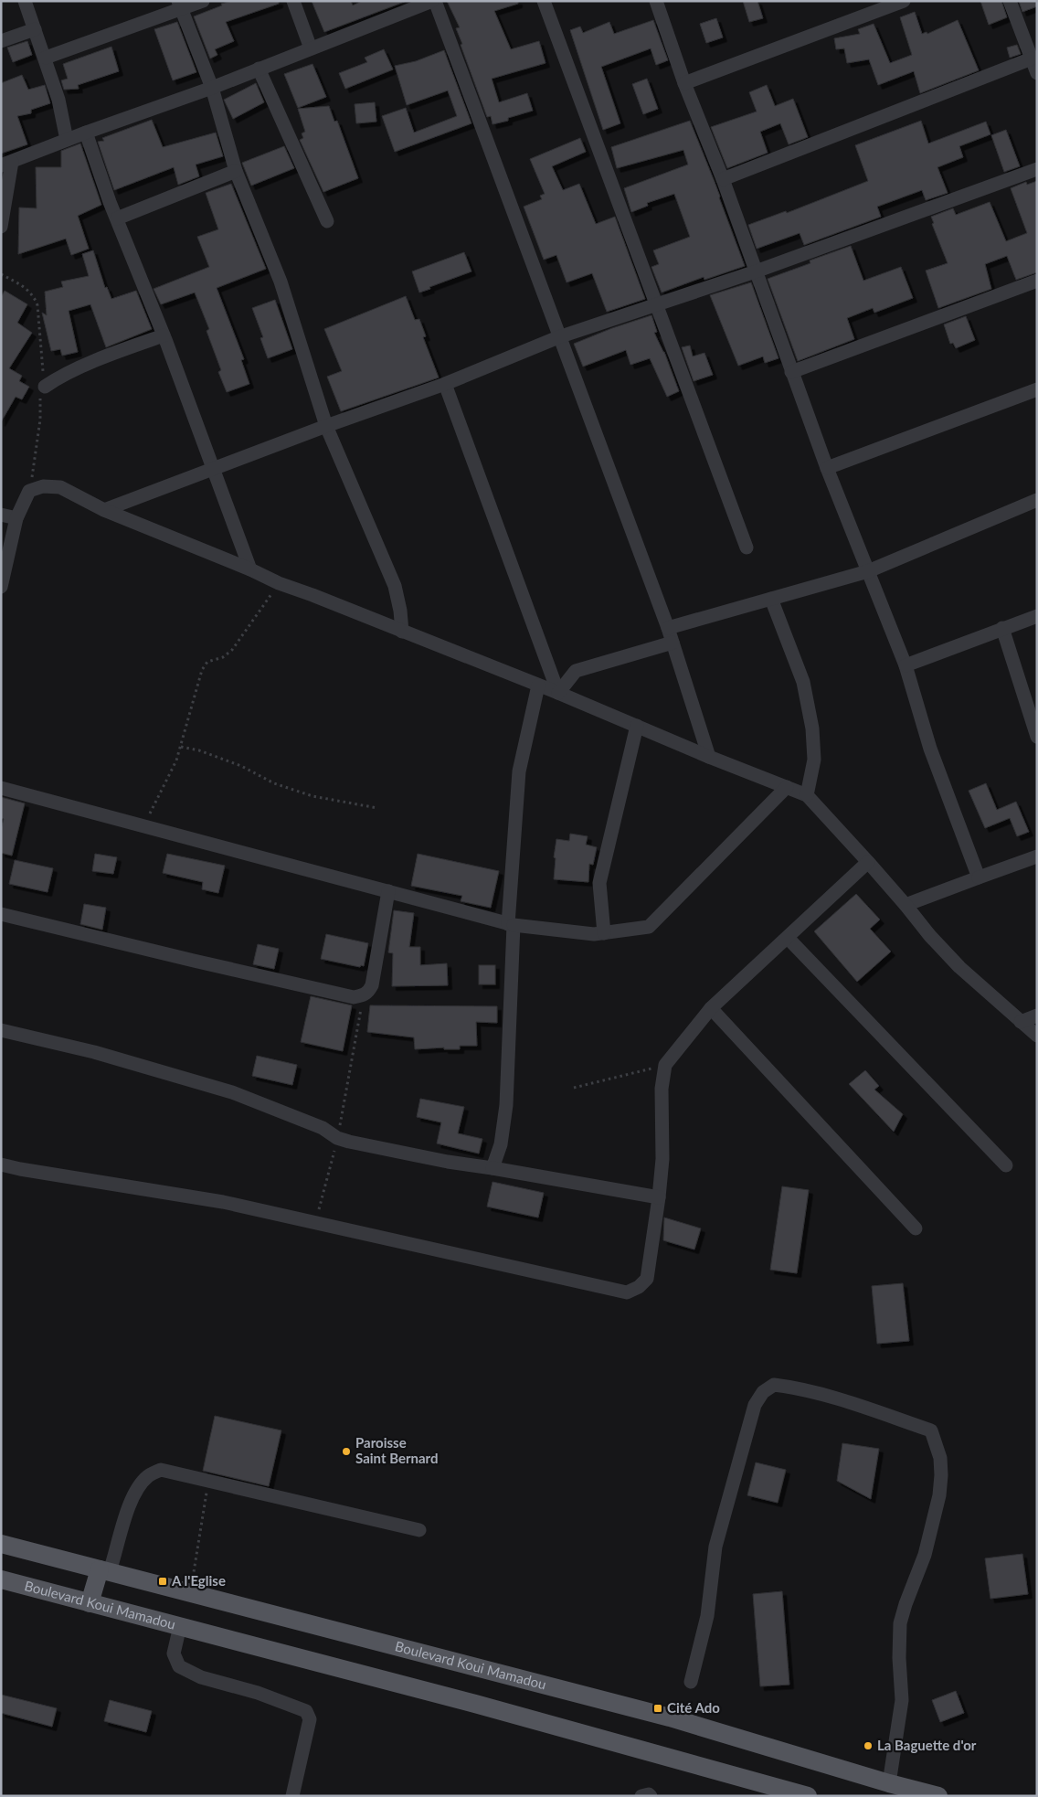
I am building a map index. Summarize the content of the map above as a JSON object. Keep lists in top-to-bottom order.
{
  "streets": {
    "main road": ["Boulevard Koui Mamadou"]
  },
  "places": {
    "other": ["Paroisse Saint Bernard", "La Baguette d'or"],
    "transit": ["A l'Eglise", "Cité Ado"]
  }
}
